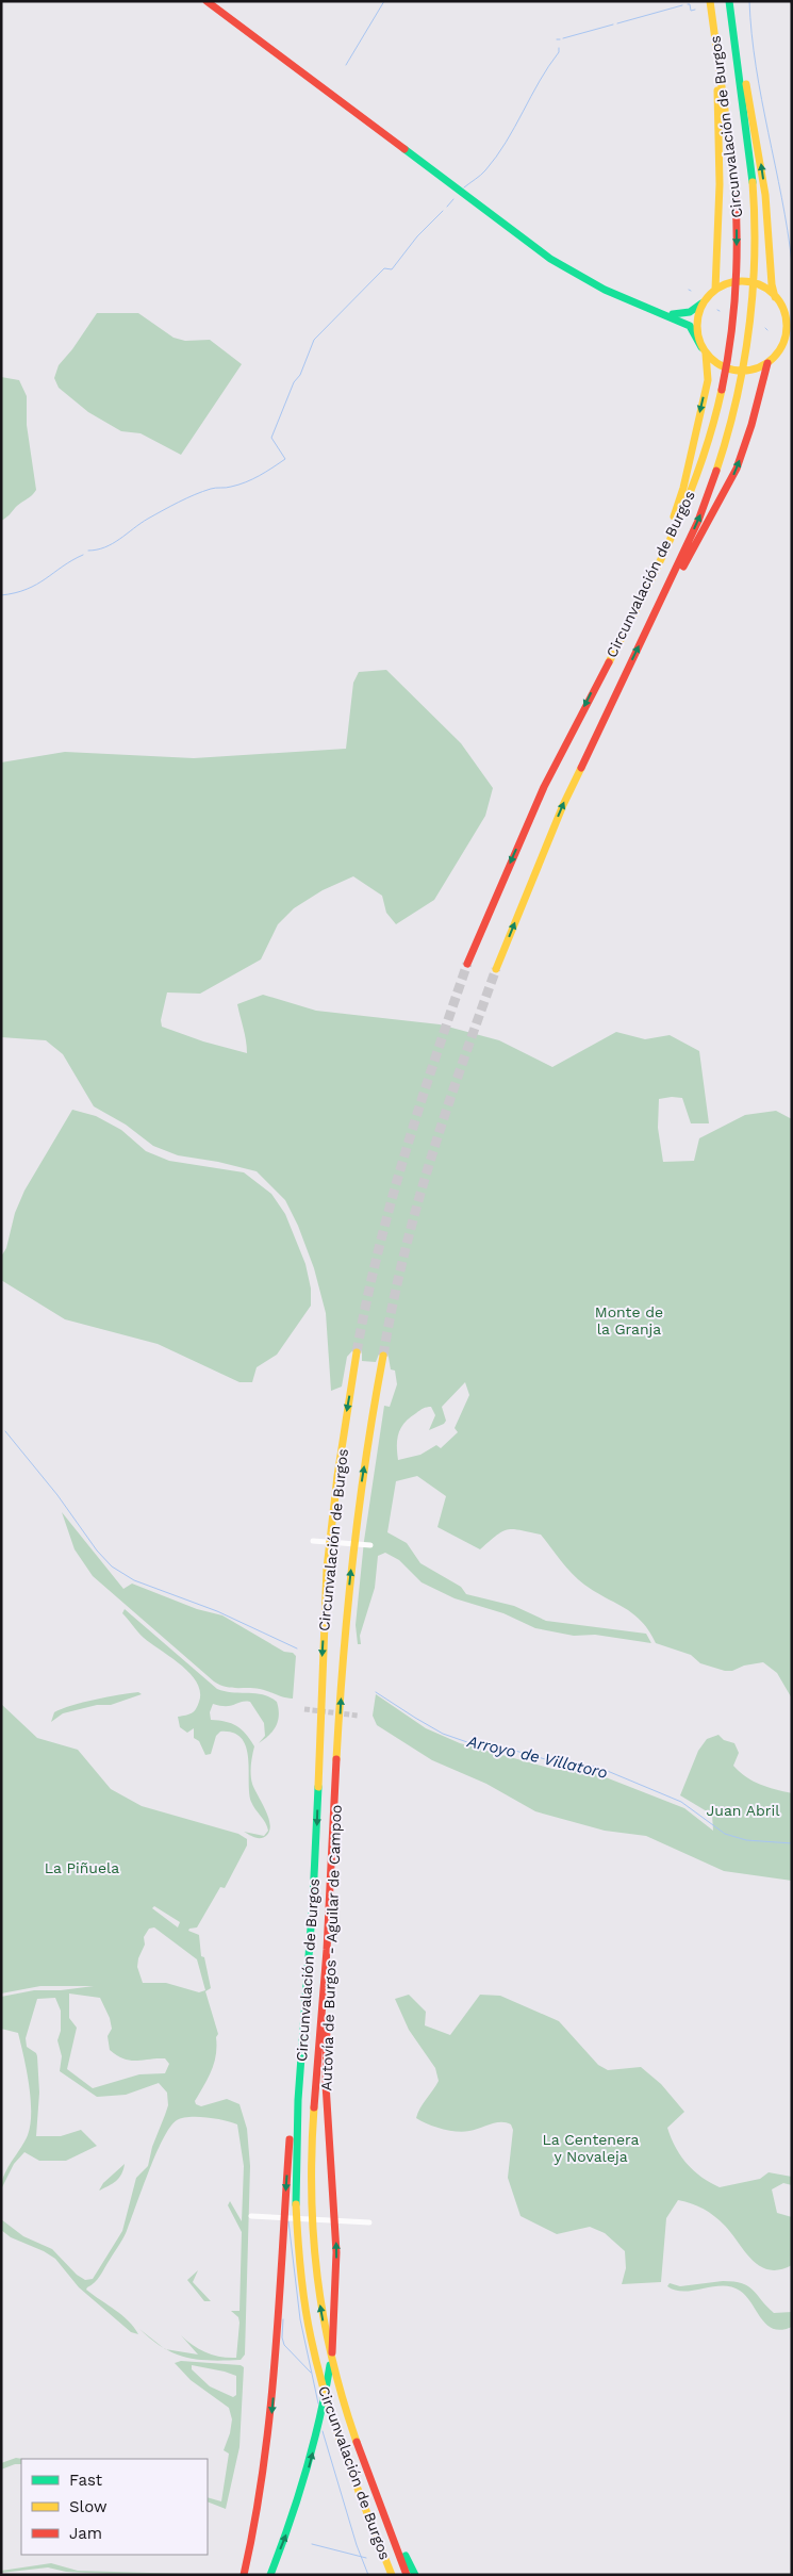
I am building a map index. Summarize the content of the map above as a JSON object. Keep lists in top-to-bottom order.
{
  "streets": {
    "main road": ["Circunvalación de Burgos", "Autovía de Burgos - Aguilar de Campoo"]
  },
  "crossings": [
    ["Circunvalación de Burgos", "Autovía de Burgos - Aguilar de Campoo"]
  ],
  "water": ["Arroyo de Villatoro"],
  "parks": [
    "Monte de la Granja",
    "Juan Abril",
    "La Piñuela",
    "La Centenera y Novaleja"
  ],
  "legend": ["Fast", "Slow", "Jam"]
}
